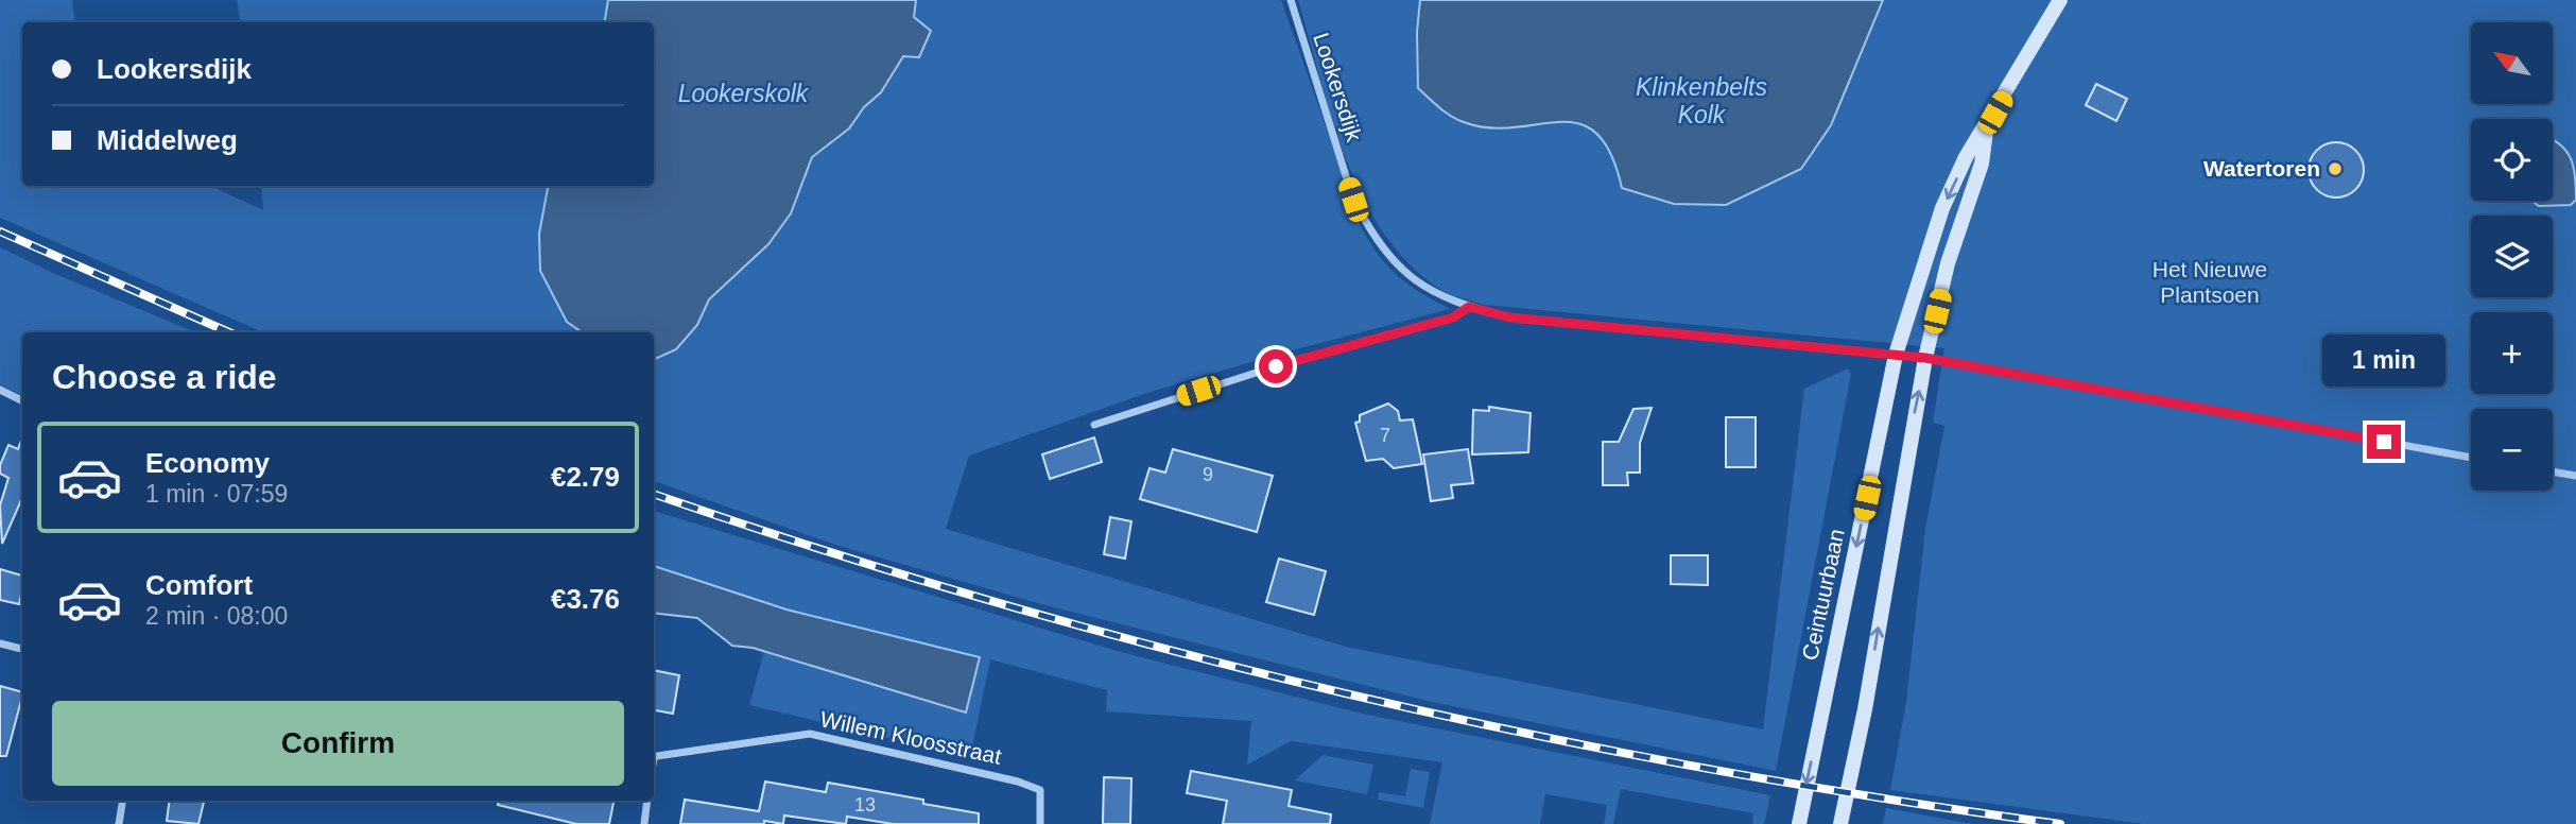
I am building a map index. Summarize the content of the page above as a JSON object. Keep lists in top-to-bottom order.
{
  "streets": {
    "street": ["Lookersdijk", "Ceintuurbaan", "Willem Kloosstraat"]
  },
  "crossings": [
    ["Lookersdijk", "Ceintuurbaan"]
  ],
  "water": ["Klinkenbelts Kolk", "Lookerskolk"],
  "parks": ["Het Nieuwe Plantsoen"],
  "places": ["Watertoren"],
  "house_numbers": ["7", "9", "13"],
  "north": "top left",
  "page": {
    "map_buttons": ["+", "−"],
    "banner": ["Lookersdijk", "Middelweg"],
    "heading": "Choose a ride",
    "bubble": "1 min",
    "list": [
      {
        "name": "Economy",
        "note": "1 min · 07:59",
        "value": "€2.79"
      },
      {
        "name": "Comfort",
        "note": "2 min · 08:00",
        "value": "€3.76"
      }
    ],
    "buttons": "Confirm"
  }
}
